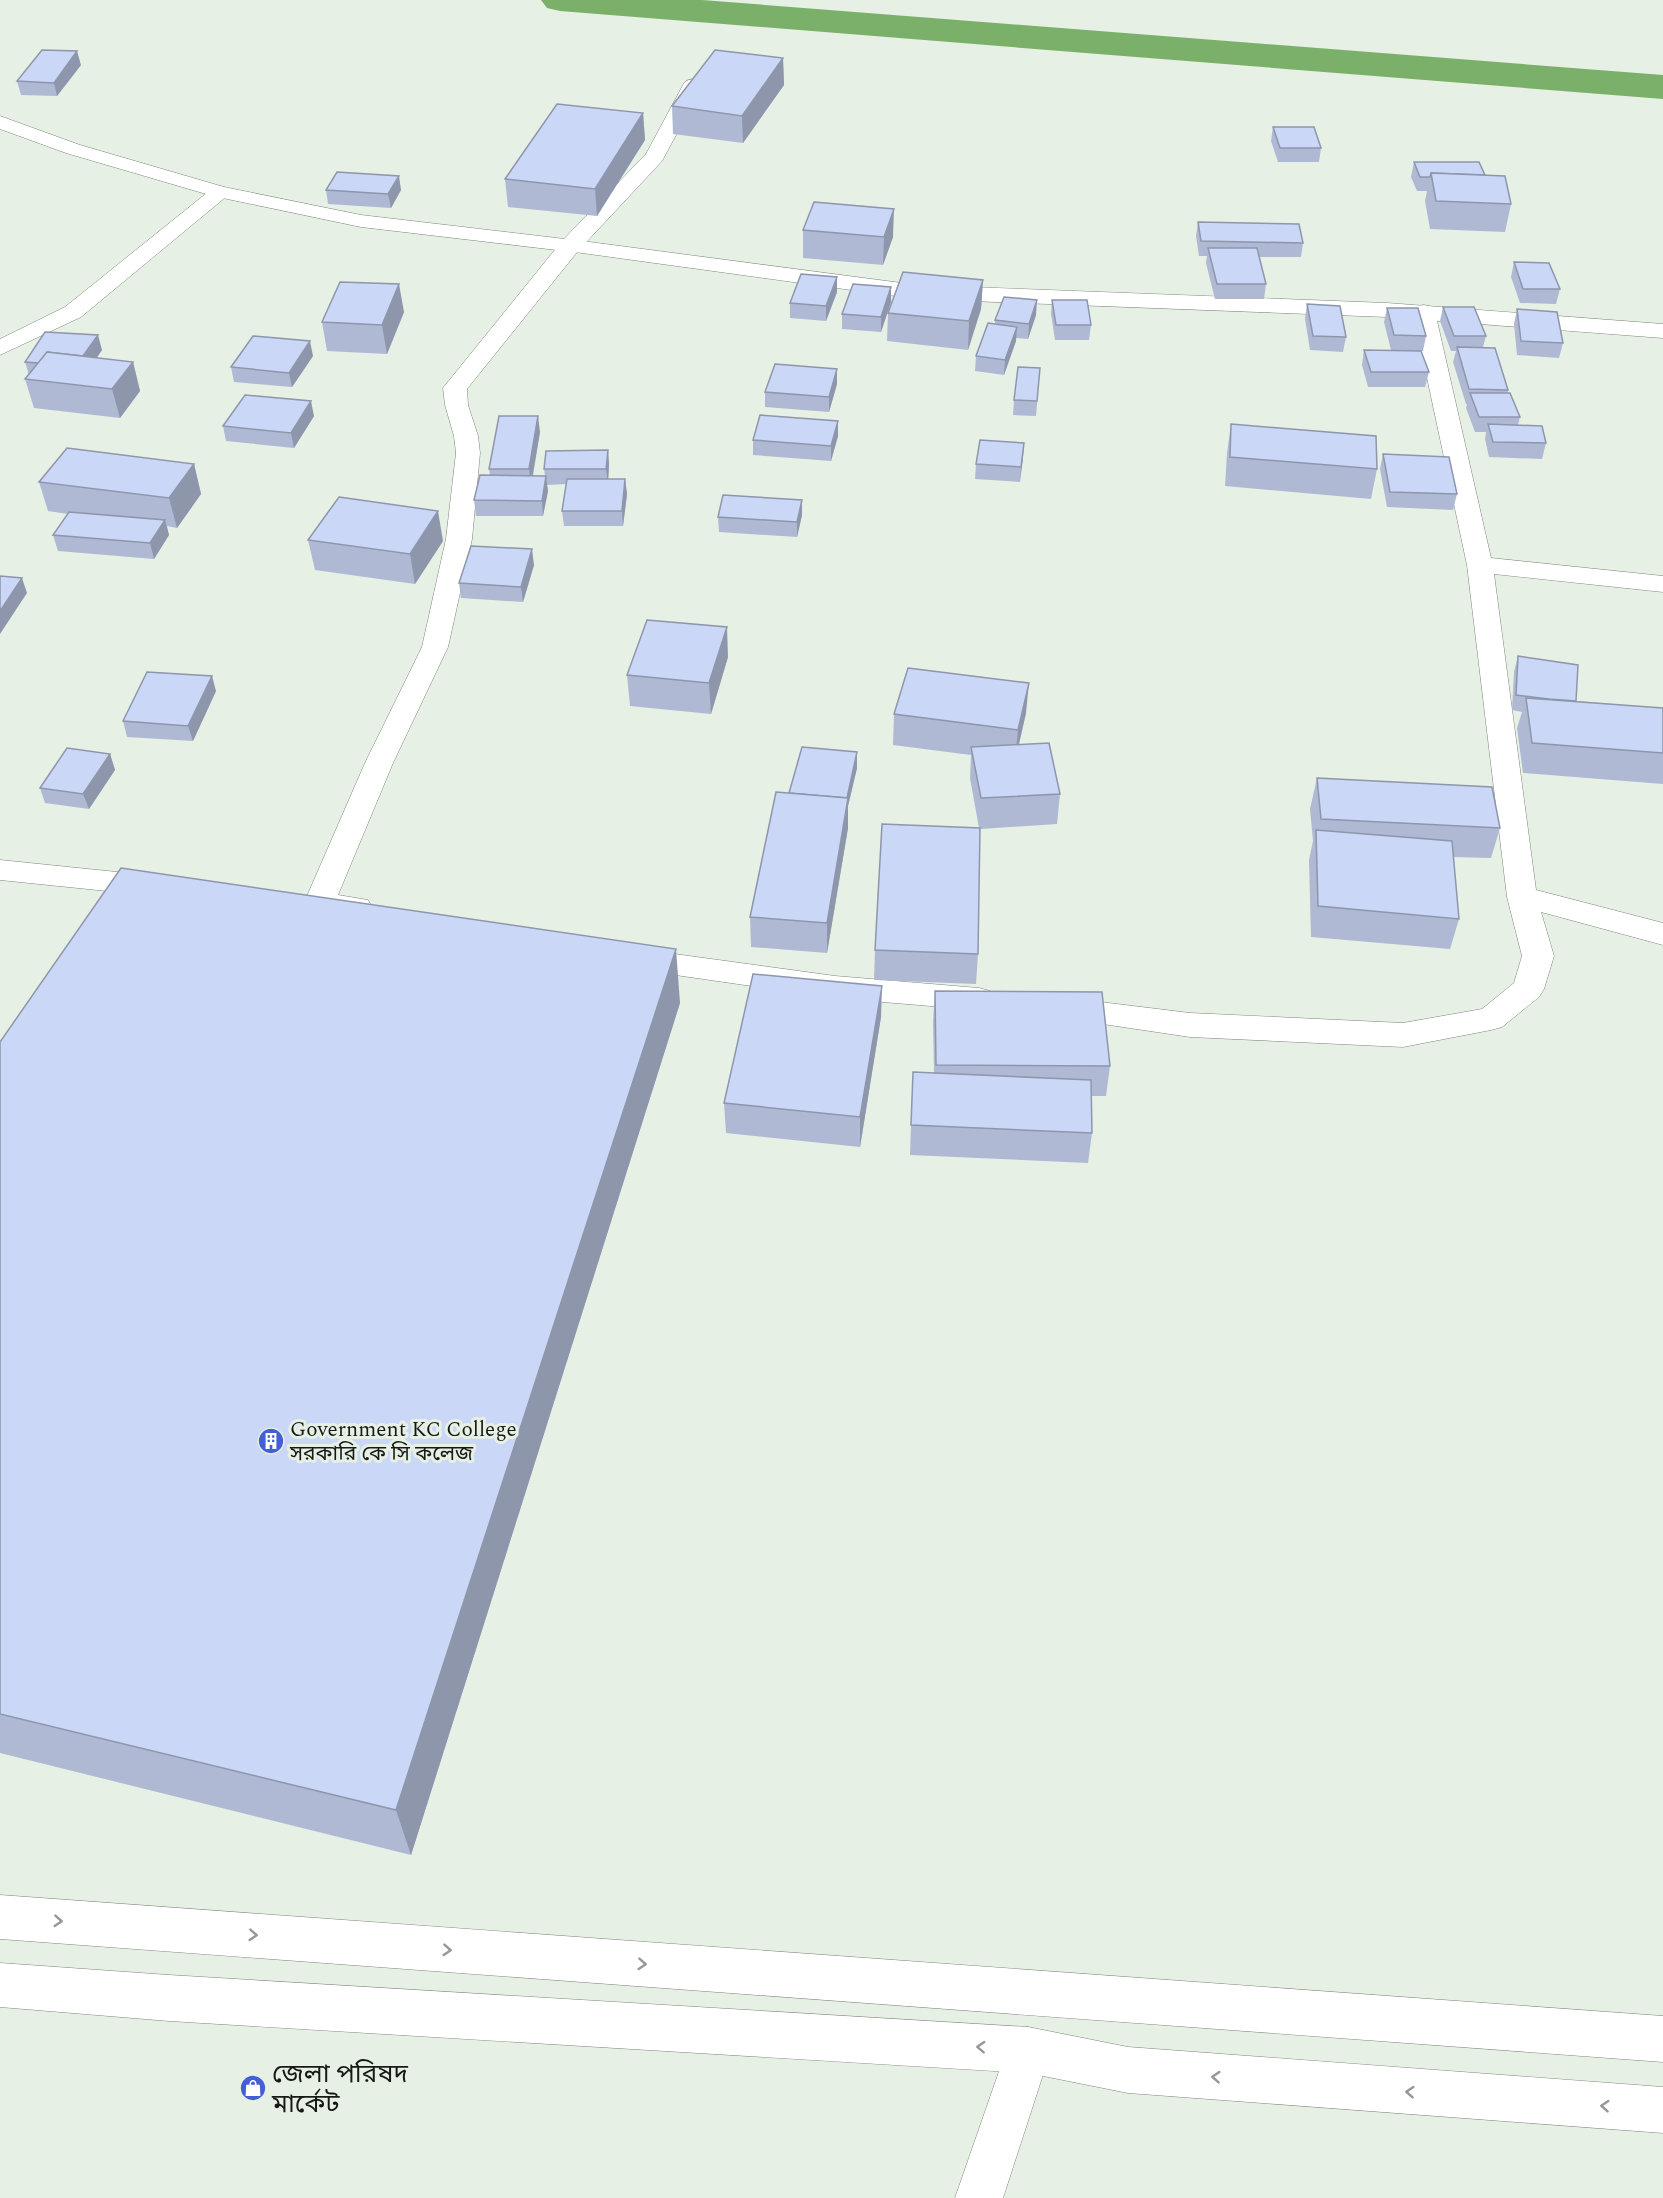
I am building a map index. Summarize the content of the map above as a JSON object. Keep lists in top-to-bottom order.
{
  "places": {
    "building": ["Government KC College সরকারি কে সি কলেজ"],
    "shop": ["জেলা পরিষদ মার্কেট"]
  }
}
